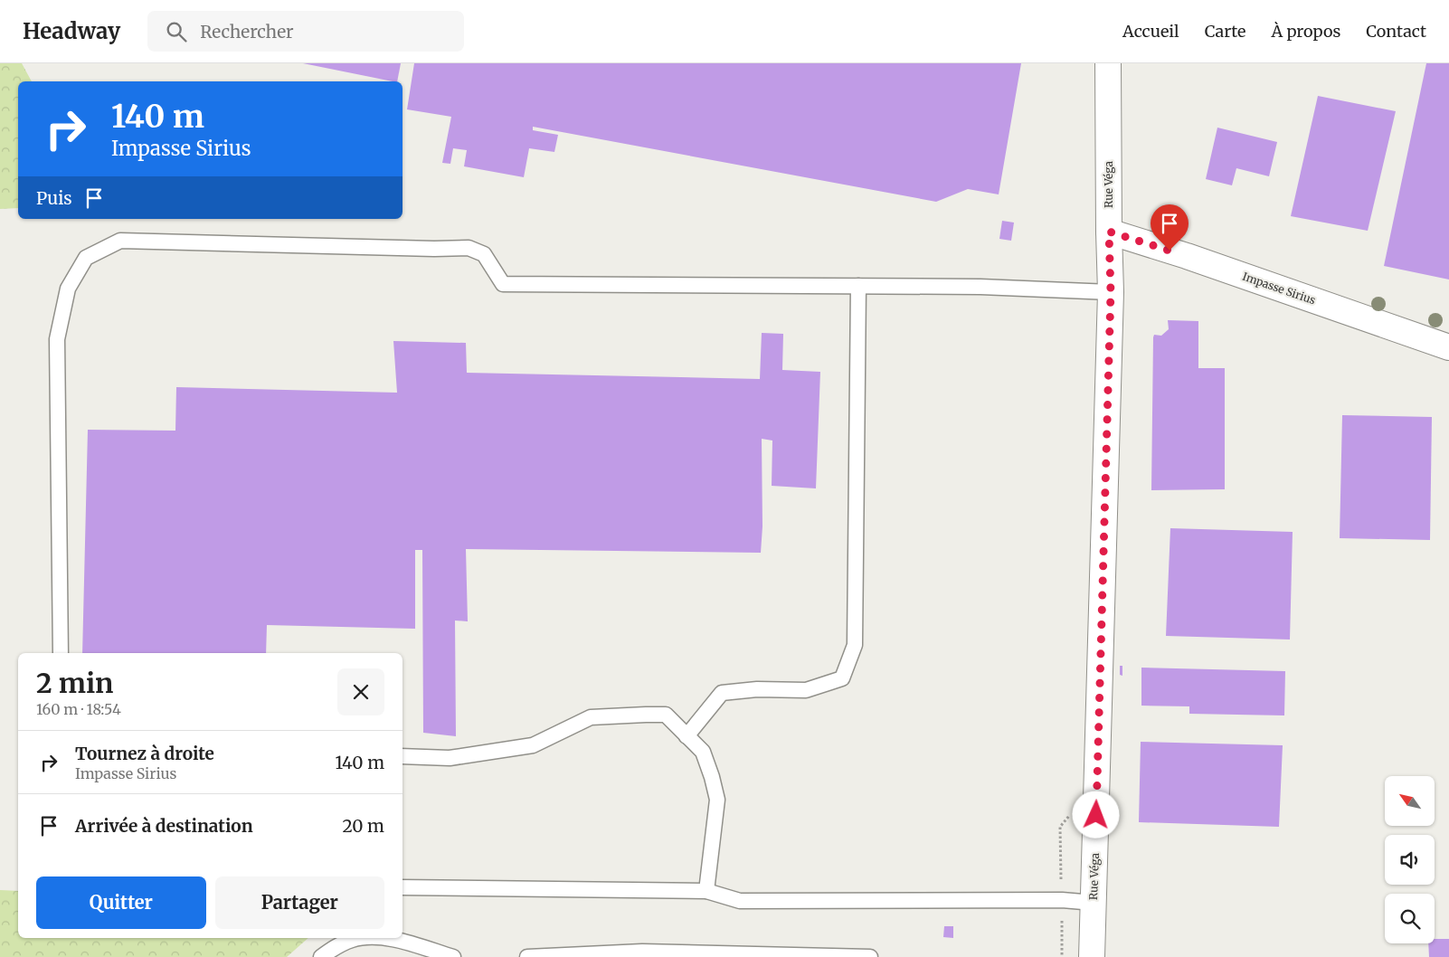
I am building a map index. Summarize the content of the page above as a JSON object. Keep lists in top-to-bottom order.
{
  "streets": {
    "street": ["Rue Véga", "Impasse Sirius"]
  },
  "crossings": [
    ["Rue Véga", "Impasse Sirius"]
  ],
  "north": "top left",
  "page": {
    "header": "Headway",
    "search": "Rechercher",
    "nav": [
      "Accueil",
      "Carte",
      "À propos",
      "Contact"
    ],
    "turn": ["140 m", "Impasse Sirius"],
    "then": "Puis",
    "heading": ["2 min", "160 m · 18:54"],
    "list": [
      {
        "name": "Tournez à droite",
        "note": "Impasse Sirius",
        "value": "140 m"
      },
      {
        "name": "Arrivée à destination",
        "value": "20 m"
      }
    ],
    "buttons": ["Quitter", "Partager"]
  }
}
